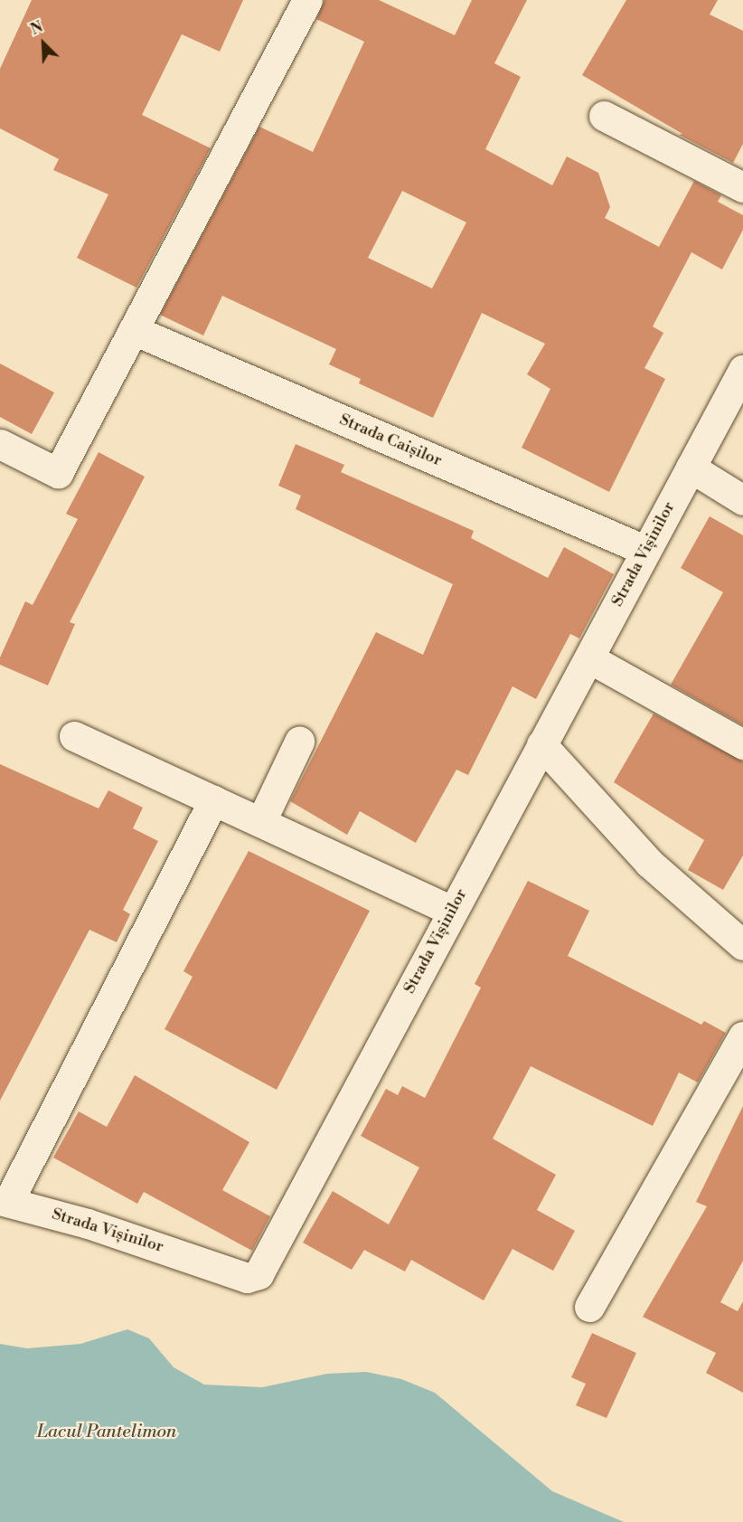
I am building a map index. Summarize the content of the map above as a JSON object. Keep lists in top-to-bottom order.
{
  "streets": {
    "street": ["Strada Caișilor", "Strada Vișinilor"]
  },
  "crossings": [
    ["Strada Caișilor", "Strada Vișinilor"]
  ],
  "water": ["Lacul Pantelimon"],
  "north": "top left"
}
